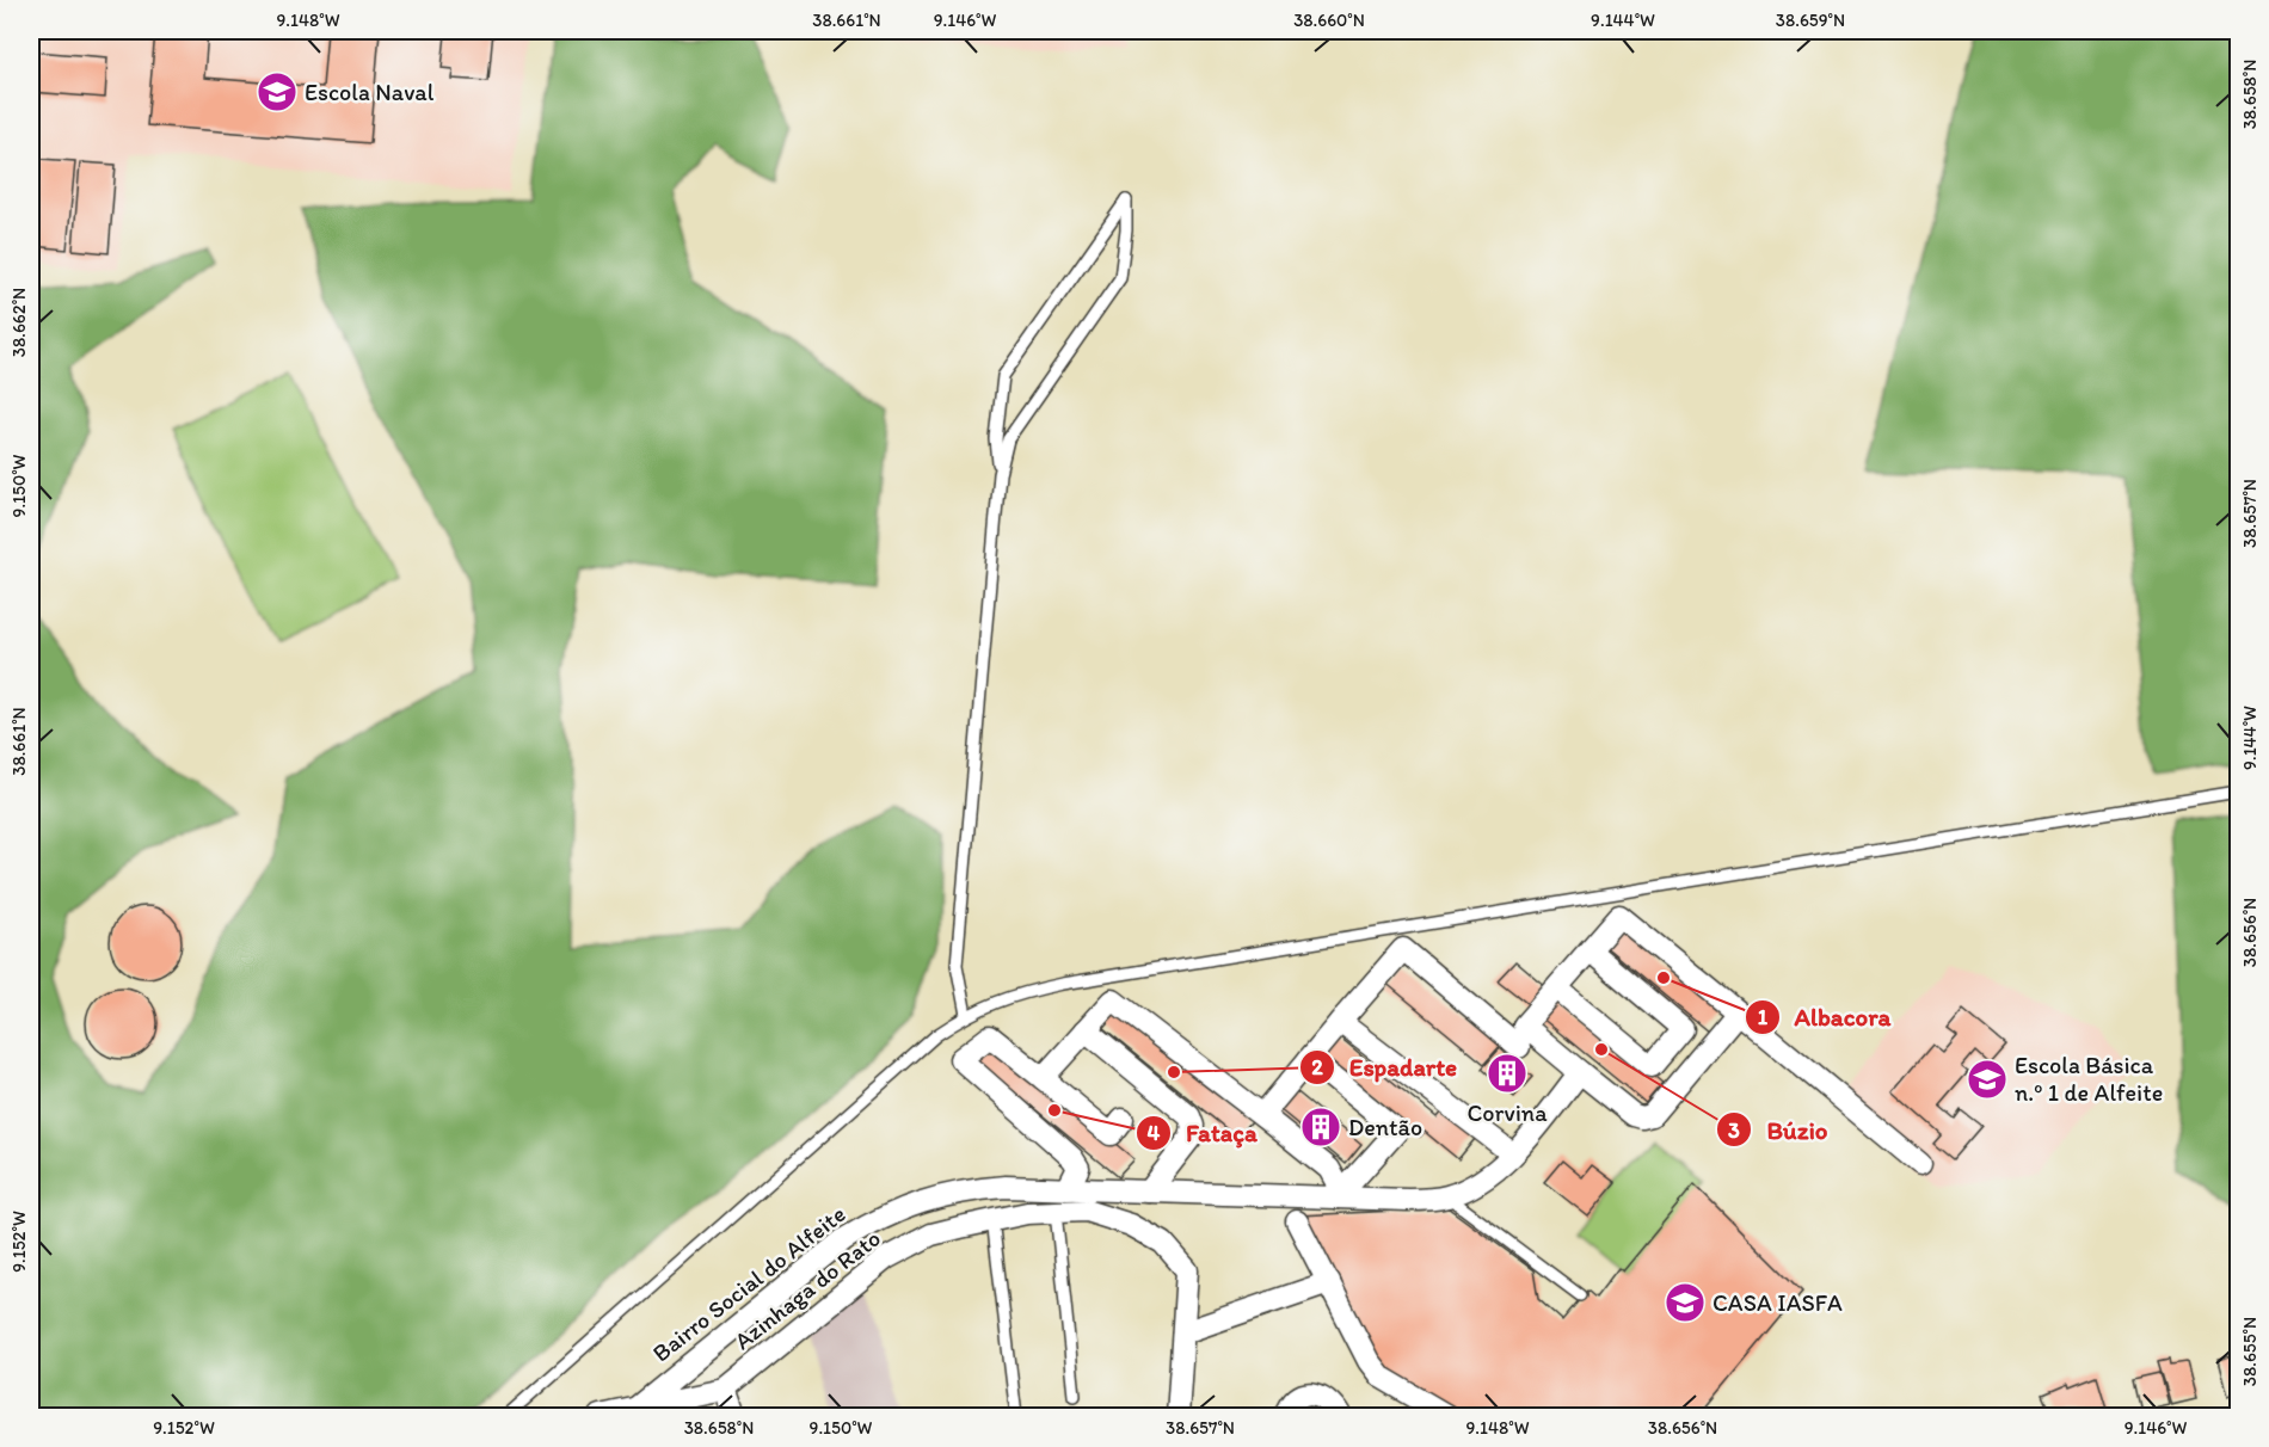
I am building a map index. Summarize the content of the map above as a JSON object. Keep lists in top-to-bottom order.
{
  "streets": {
    "street": ["Bairro Social do Alfeite", "Azinhaga do Rato"]
  },
  "crossings": [
    ["Bairro Social do Alfeite", "Azinhaga do Rato"]
  ],
  "places": {
    "school or university": ["Escola Naval", "Escola Básica n.º 1 de Alfeite", "CASA IASFA"],
    "other": [
      "Albacora",
      "Búzio",
      "Espadarte",
      "Fataça"
    ],
    "building": ["Corvina", "Dentão"]
  },
  "coordinates": [
    "9.148°W",
    "38.661°N",
    "9.146°W",
    "38.660°N",
    "9.144°W",
    "38.659°N",
    "38.658°N",
    "38.662°N",
    "9.150°W",
    "38.657°N",
    "38.656°N",
    "9.152°W",
    "38.655°N"
  ]
}
